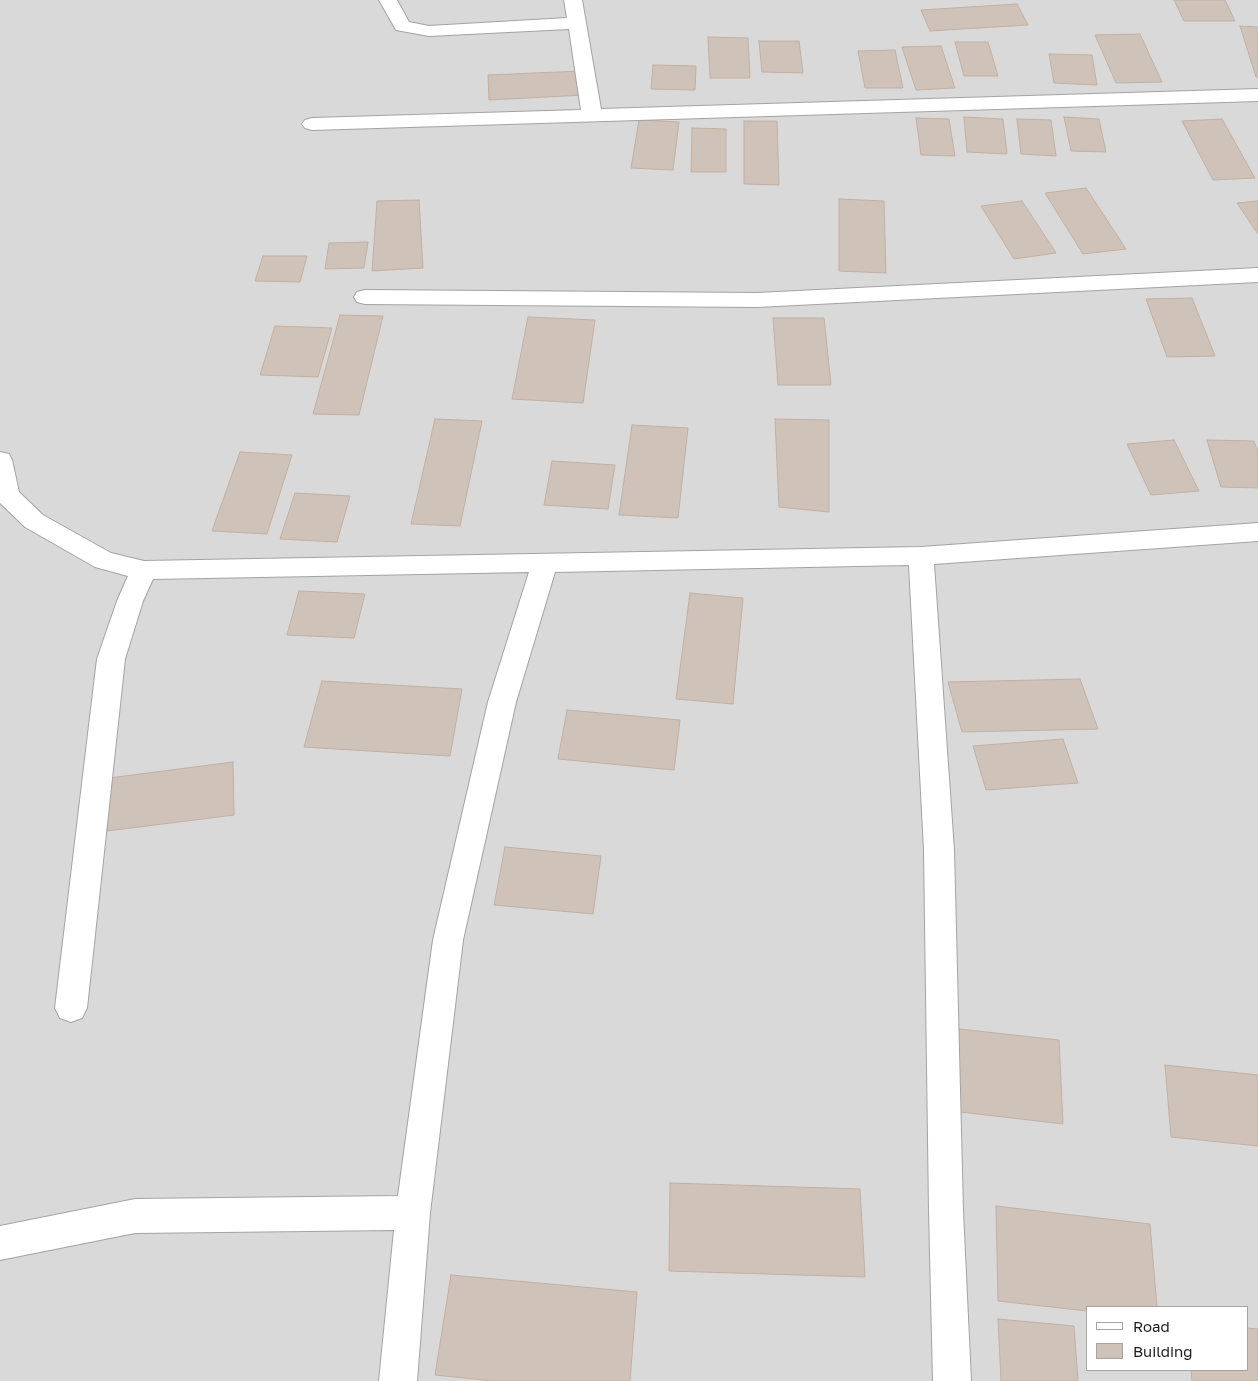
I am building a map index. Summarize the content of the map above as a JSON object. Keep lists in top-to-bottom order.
{
  "legend": ["Road", "Building"]
}
